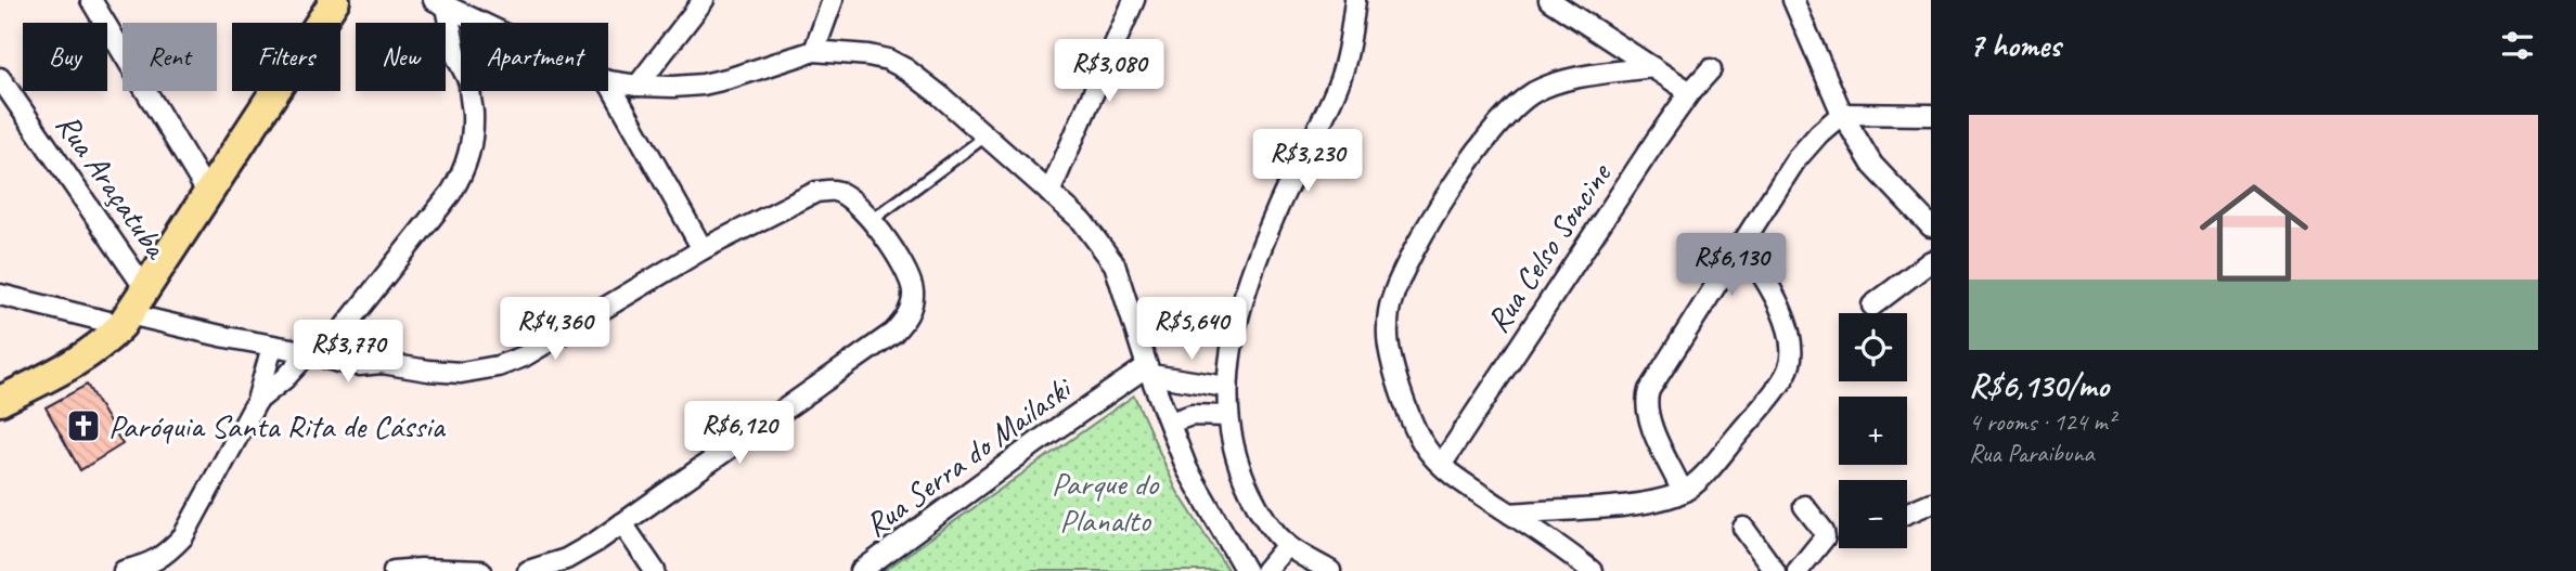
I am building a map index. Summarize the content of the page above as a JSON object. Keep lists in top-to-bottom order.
{
  "streets": {
    "street": ["Rua Araçatuba", "Rua Celso Soncine", "Rua Serra do Mailaski"]
  },
  "parks": ["Parque do Planalto"],
  "places": {
    "church": ["Paróquia Santa Rita de Cássia"]
  },
  "page": {
    "heading": "7 homes",
    "chip": [
      "Buy",
      "Rent",
      "Filters",
      "New",
      "Apartment"
    ],
    "price": [
      "R$3,080",
      "R$3,230",
      "R$6,130",
      "R$4,360",
      "R$5,640",
      "R$3,770",
      "R$6,120"
    ],
    "list": [
      {
        "name": "R$6,130/mo",
        "note": "4 rooms · 124 m² · Rua Paraibuna"
      }
    ],
    "map_buttons": ["+", "−"]
  }
}
